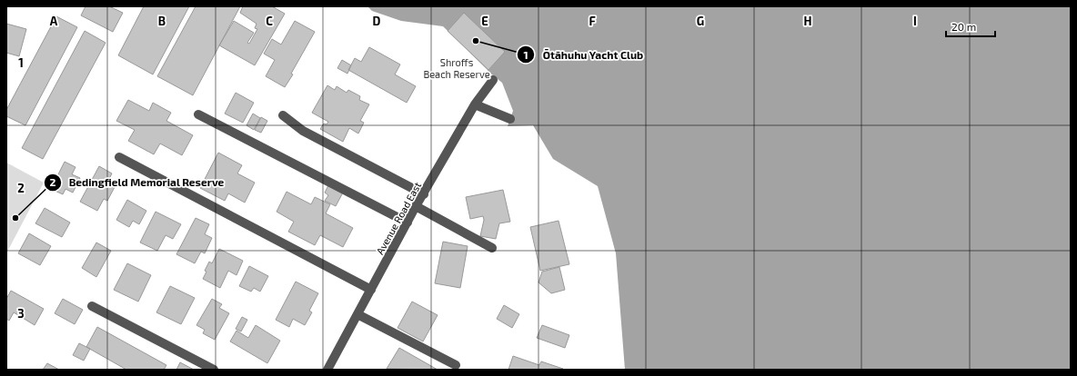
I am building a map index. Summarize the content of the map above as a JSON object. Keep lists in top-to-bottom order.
{
  "streets": {
    "street": ["Avenue Road East"]
  },
  "parks": ["Shroffs Beach Reserve"],
  "places": ["Ōtāhuhu Yacht Club", "Bedingfield Memorial Reserve"],
  "scale_bar": "20 m",
  "grid": {
    "columns": [
      "A",
      "B",
      "C",
      "D",
      "E",
      "F",
      "G",
      "H",
      "I"
    ],
    "rows": ["1", "2", "3"]
  }
}
